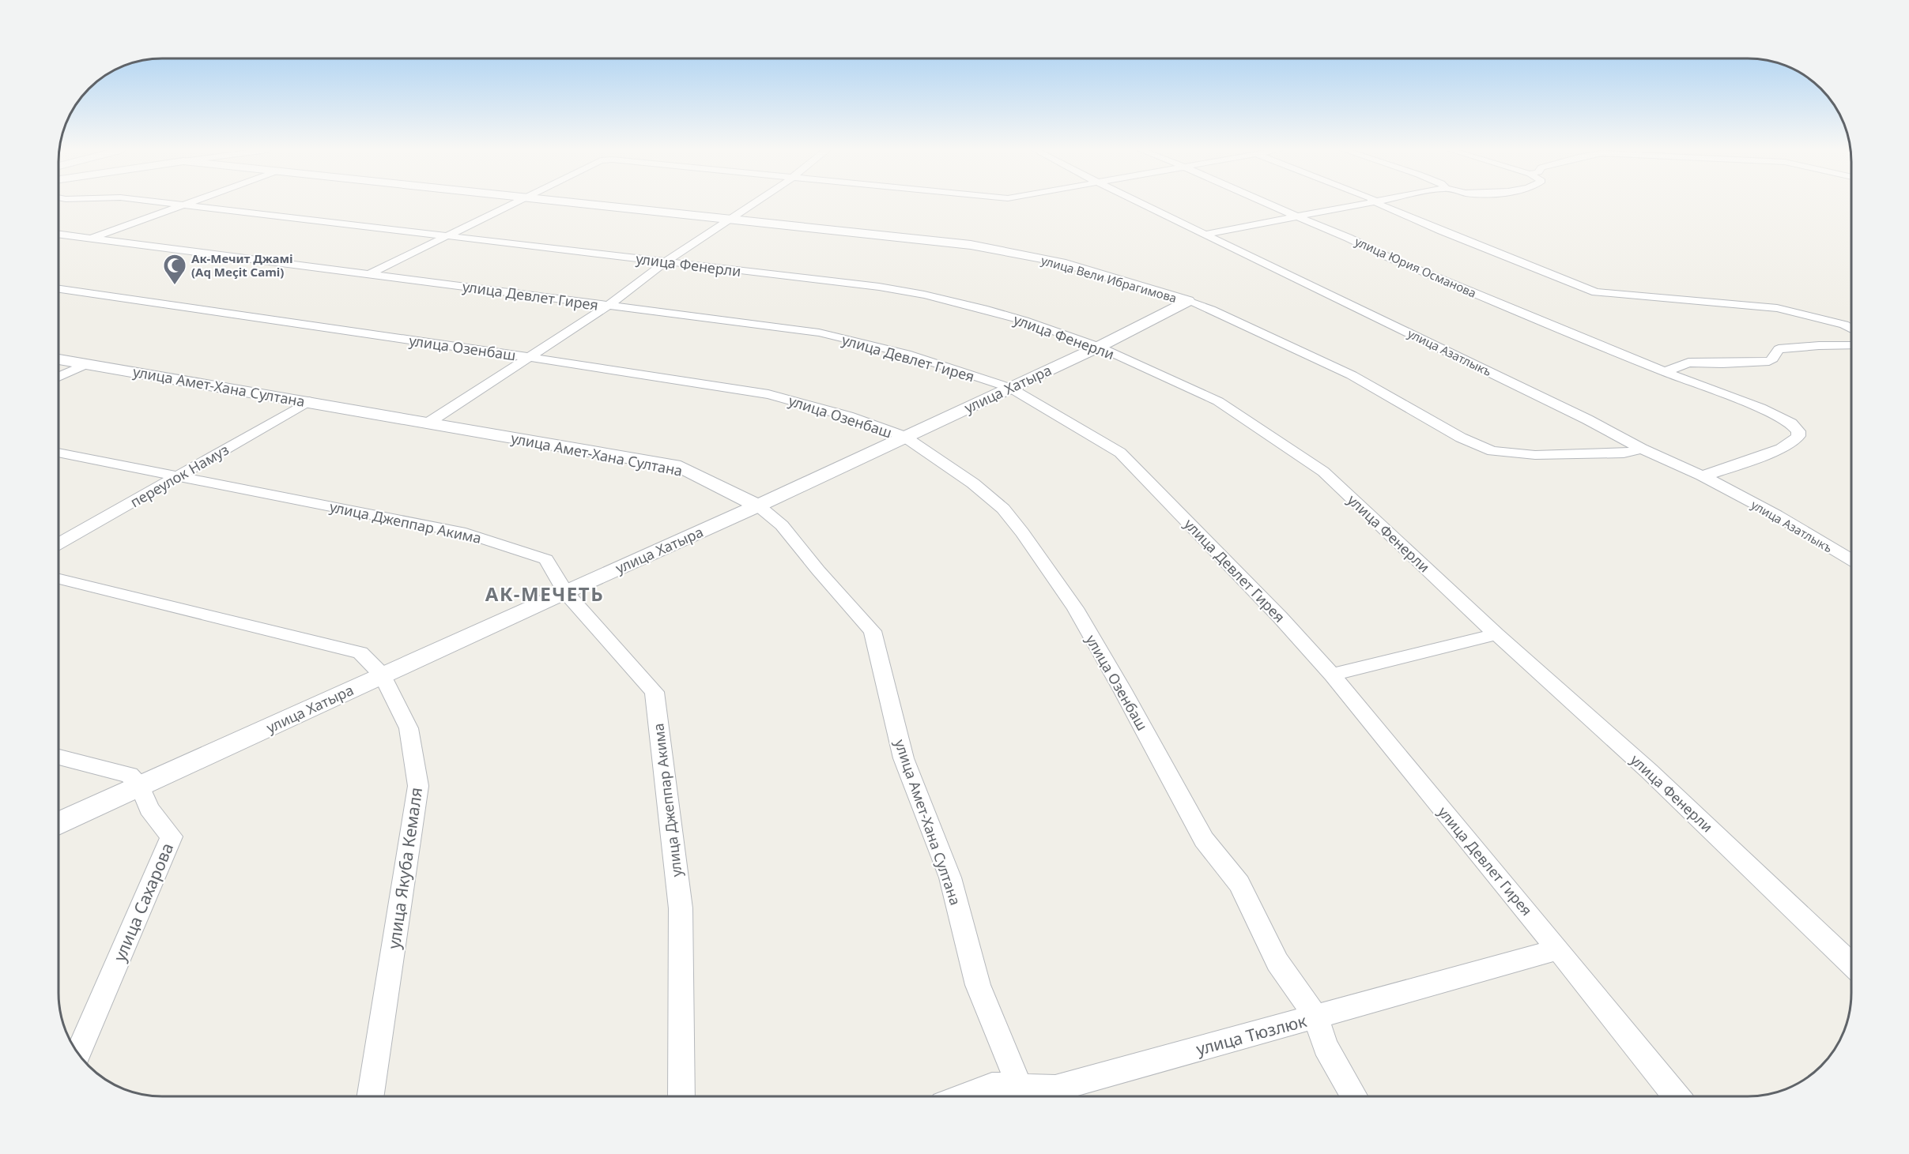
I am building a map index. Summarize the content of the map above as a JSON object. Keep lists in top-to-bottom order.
{
  "streets": {
    "street": [
      "улица Фенерли",
      "улица Юрия Османова",
      "улица Вели Ибрагимова",
      "улица Девлет Гирея",
      "улица Озенбаш",
      "улица Азатлыкъ",
      "улица Амет-Хана Султана",
      "улица Хатыра",
      "переулок Намуз",
      "улица Джеппар Акима",
      "улица Якуба Кемаля",
      "улица Сахарова",
      "улица Тюзлюк"
    ]
  },
  "crossings": [
    ["улица Фенерли", "улица Хатыра"],
    ["улица Юрия Османова", "улица Азатлыкъ"],
    ["улица Вели Ибрагимова", "улица Азатлыкъ"],
    ["улица Вели Ибрагимова", "улица Хатыра"],
    ["улица Девлет Гирея", "улица Хатыра"],
    ["улица Девлет Гирея", "улица Тюзлюк"],
    ["улица Озенбаш", "улица Хатыра"],
    ["улица Озенбаш", "улица Тюзлюк"],
    ["улица Амет-Хана Султана", "улица Хатыра"],
    ["улица Амет-Хана Султана", "переулок Намуз"],
    ["улица Амет-Хана Султана", "улица Тюзлюк"],
    ["улица Хатыра", "улица Джеппар Акима"],
    ["улица Хатыра", "улица Якуба Кемаля"],
    ["улица Хатыра", "улица Сахарова"],
    ["переулок Намуз", "улица Джеппар Акима"]
  ],
  "districts": ["АК-МЕЧЕТЬ"],
  "places": {
    "mosque": ["Ак-Мечит Джамі (Aq Meçit Cami)"]
  }
}
